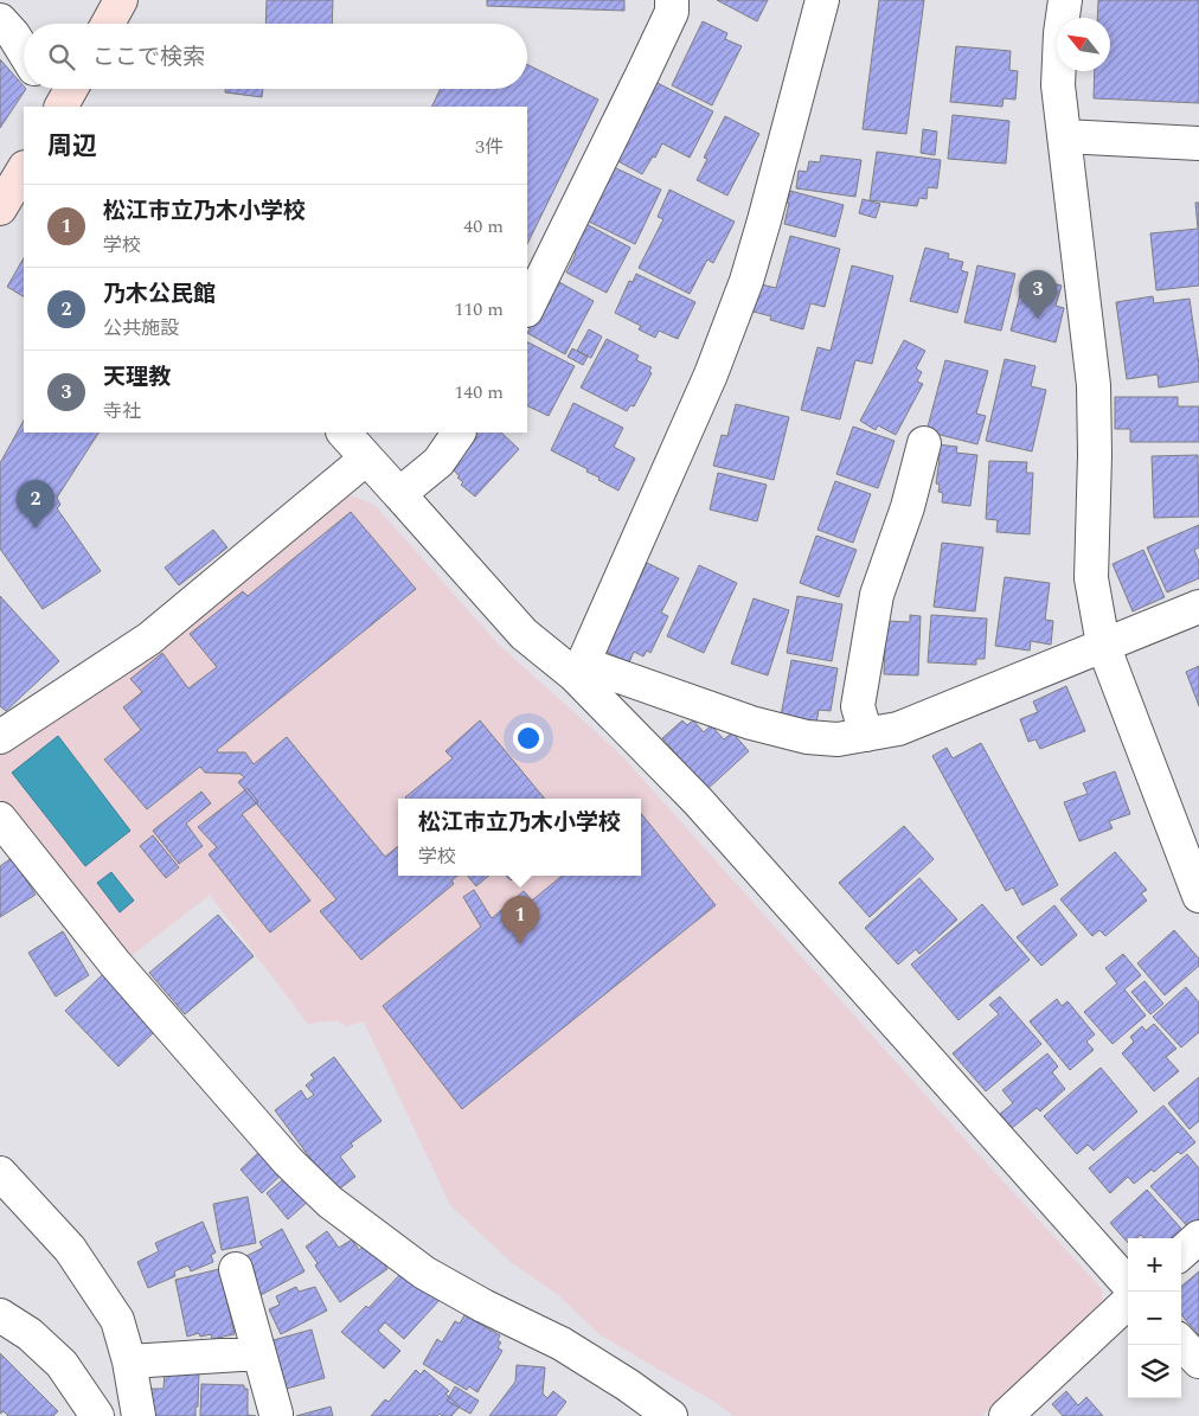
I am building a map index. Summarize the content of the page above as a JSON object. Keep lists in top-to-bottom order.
{
  "north": "top left",
  "page": {
    "search": "ここで検索",
    "heading": ["周辺", "3件"],
    "list": [
      {
        "mark": "1",
        "name": "松江市立乃木小学校",
        "note": "学校",
        "value": "40 m"
      },
      {
        "mark": "2",
        "name": "乃木公民館",
        "note": "公共施設",
        "value": "110 m"
      },
      {
        "mark": "3",
        "name": "天理教",
        "note": "寺社",
        "value": "140 m"
      }
    ],
    "pins": ["3", "2", "1"],
    "popup": ["松江市立乃木小学校", "学校"],
    "map_buttons": ["+", "−"]
  }
}
